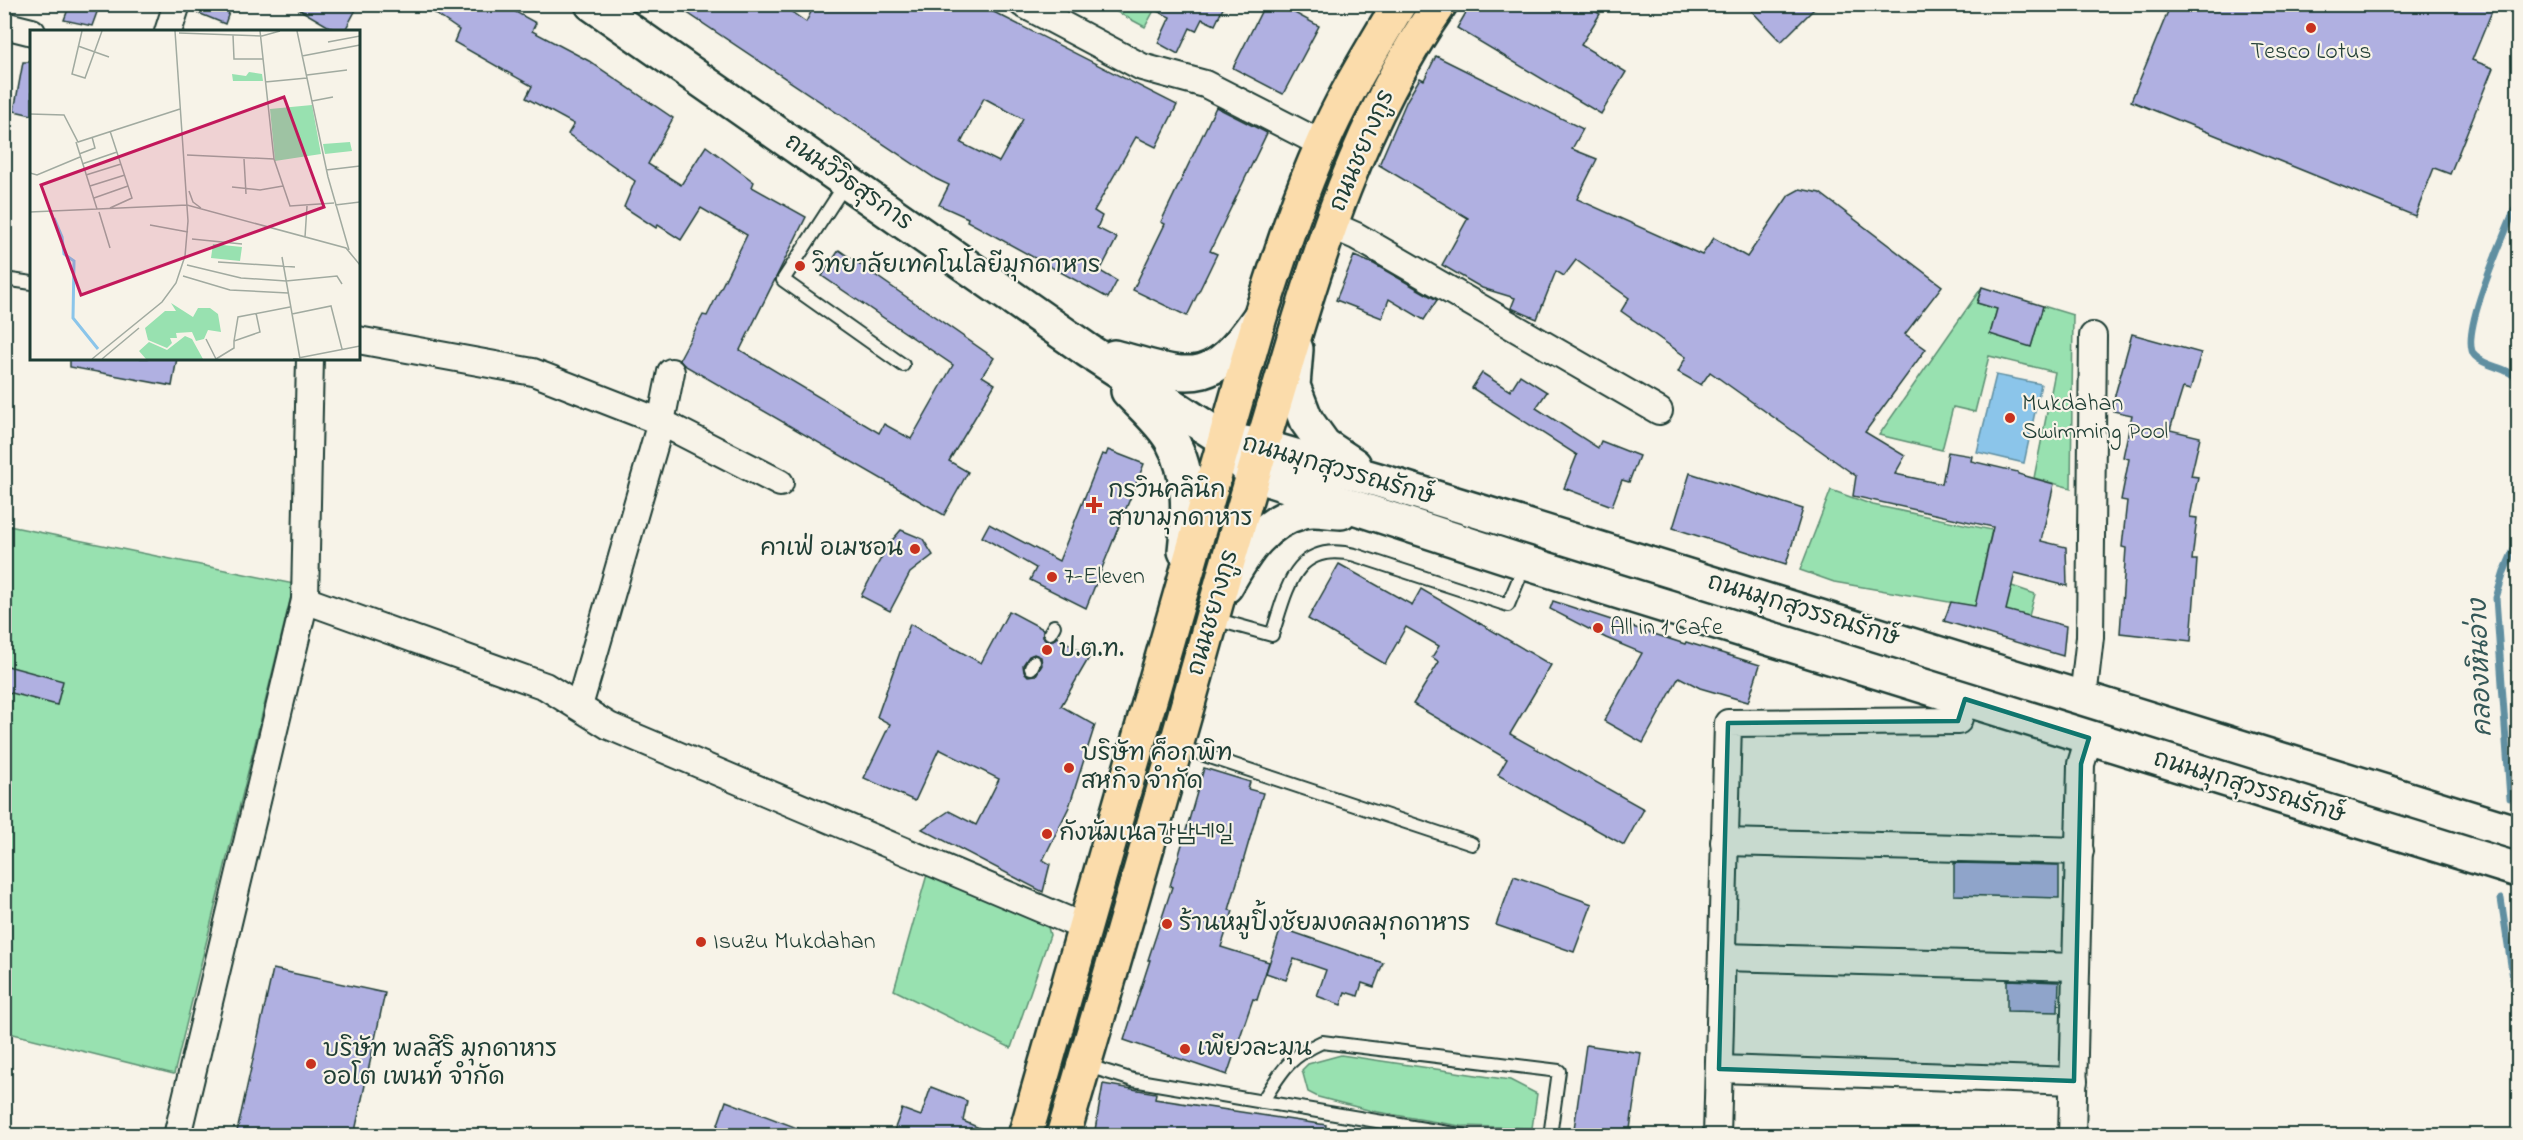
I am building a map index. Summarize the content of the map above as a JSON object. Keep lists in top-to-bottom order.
{
  "streets": {
    "main road": ["ถนนชยางกูร", "ถนนวิวิธสุรการ", "ถนนมุกสุวรรณรักษ์"]
  },
  "crossings": [
    ["ถนนชยางกูร", "ถนนวิวิธสุรการ"],
    ["ถนนชยางกูร", "ถนนมุกสุวรรณรักษ์"],
    ["ถนนวิวิธสุรการ", "ถนนมุกสุวรรณรักษ์"]
  ],
  "water": ["คลองหินอ่าง"],
  "places": {
    "other": [
      "Tesco Lotus",
      "วิทยาลัยเทคโนโลยีมุกดาหาร",
      "Mukdahan Swimming Pool",
      "คาเฟ่ อเมซอน",
      "7-Eleven",
      "All in 1 Cafe",
      "ป.ต.ท.",
      "บริษัท ค็อกพิท สหกิจ จำกัด",
      "กังนัมเนล강남네일",
      "ร้านหมูปิ้งชัยมงคลมุกดาหาร",
      "Isuzu Mukdahan",
      "เพียวละมุน",
      "บริษัท พลสิริ มุกดาหาร ออโต เพนท์ จำกัด"
    ],
    "health": ["กรวินคลินิก สาขามุกดาหาร"]
  }
}
